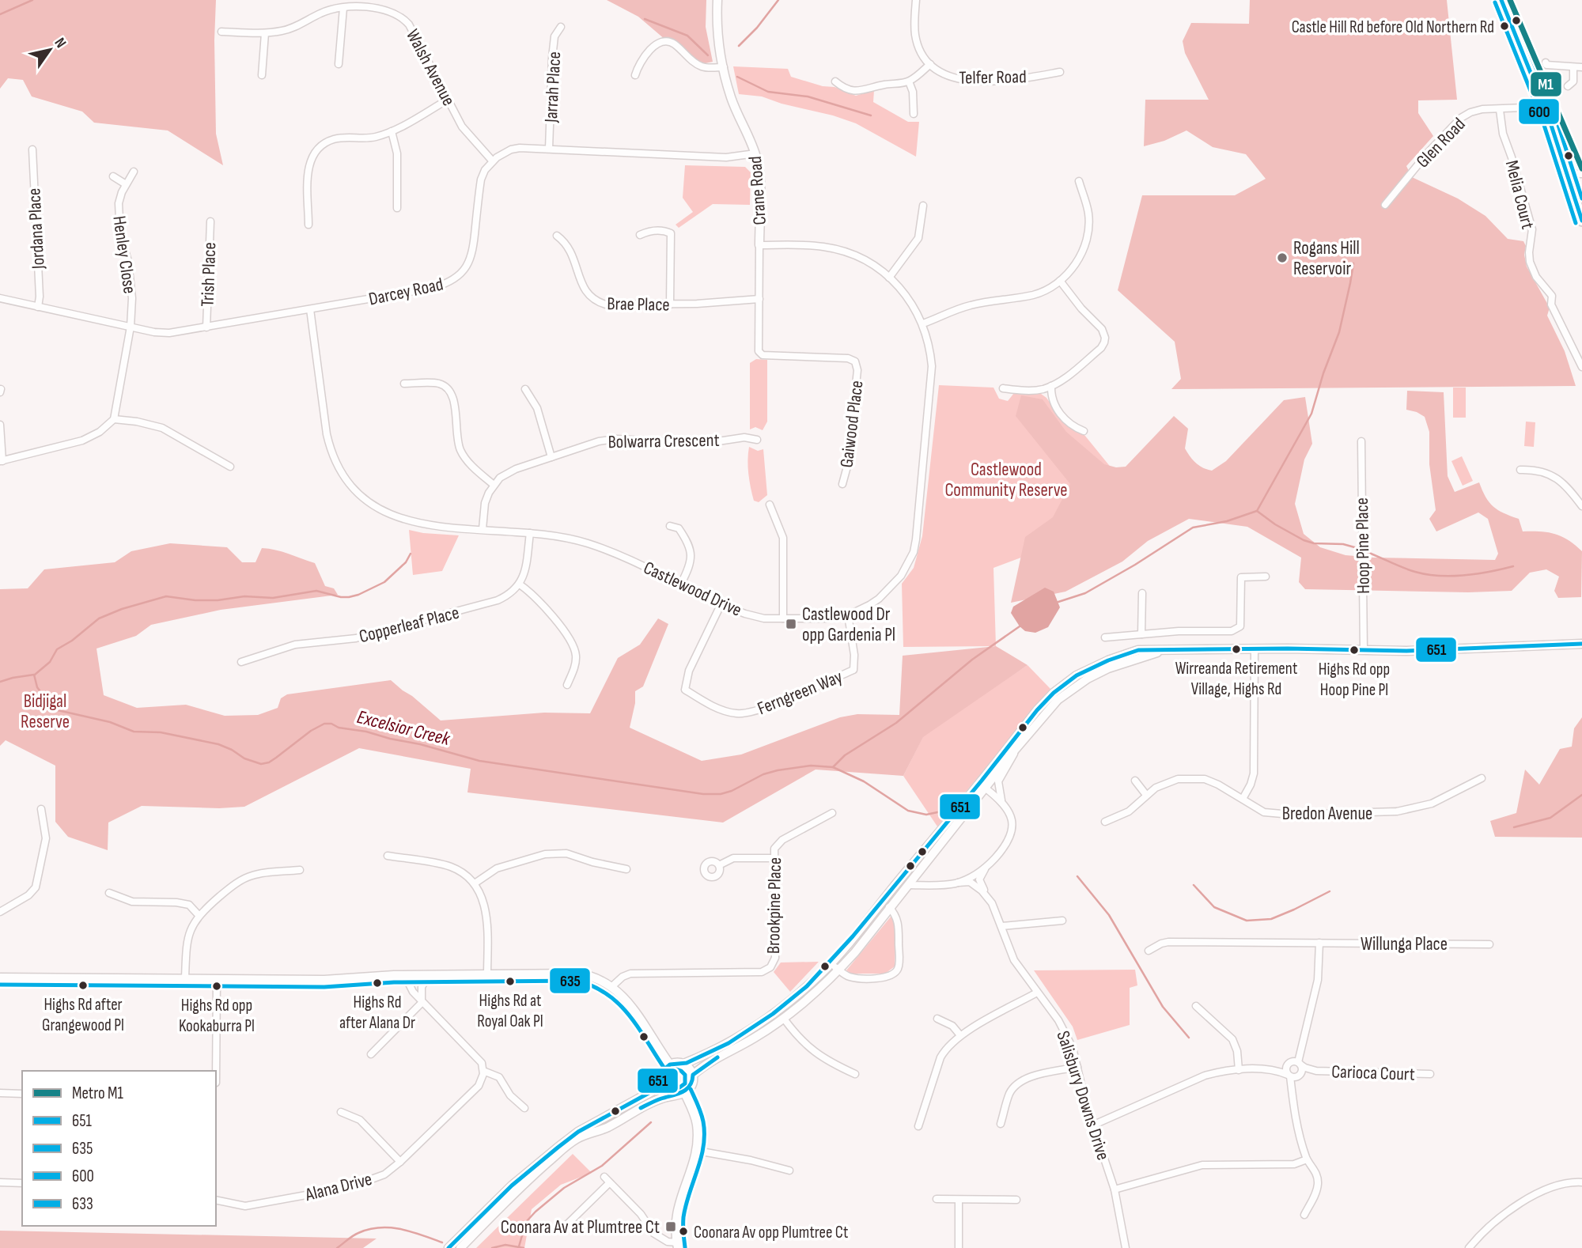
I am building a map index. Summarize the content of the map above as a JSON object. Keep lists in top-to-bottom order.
{
  "streets": {
    "street": [
      "Walsh Avenue",
      "Telfer Road",
      "Jarrah Place",
      "Glen Road",
      "Crane Road",
      "Melia Court",
      "Jordana Place",
      "Henley Close",
      "Trish Place",
      "Darcey Road",
      "Brae Place",
      "Gaiwood Place",
      "Bolwarra Crescent",
      "Hoop Pine Place",
      "Castlewood Drive",
      "Copperleaf Place",
      "Ferngreen Way",
      "Bredon Avenue",
      "Brookpine Place",
      "Willunga Place",
      "Carioca Court",
      "Salisbury Downs Drive",
      "Alana Drive"
    ]
  },
  "crossings": [
    ["Walsh Avenue", "Darcey Road"],
    ["Glen Road", "Melia Court"],
    ["Crane Road", "Brae Place"],
    ["Crane Road", "Gaiwood Place"],
    ["Crane Road", "Castlewood Drive"],
    ["Jordana Place", "Darcey Road"],
    ["Henley Close", "Darcey Road"],
    ["Trish Place", "Darcey Road"],
    ["Darcey Road", "Castlewood Drive"],
    ["Castlewood Drive", "Ferngreen Way"]
  ],
  "water": ["Excelsior Creek"],
  "parks": ["Castlewood Community Reserve", "Bidjigal Reserve"],
  "places": {
    "other": [
      "Castle Hill Rd before Old Northern Rd",
      "Rogans Hill Reservoir",
      "Wirreanda Retirement Village, Highs Rd",
      "Highs Rd opp Hoop Pine Pl",
      "Highs Rd at Royal Oak Pl",
      "Highs Rd after Alana Dr",
      "Highs Rd after Grangewood Pl",
      "Highs Rd opp Kookaburra Pl",
      "Coonara Av opp Plumtree Ct"
    ],
    "transit": ["Castlewood Dr opp Gardenia Pl", "Coonara Av at Plumtree Ct"]
  },
  "lines": [
    "metro line M1",
    "transit line 651",
    "transit line 633",
    "transit line 600",
    "transit line 635"
  ],
  "legend": [
    "Metro M1",
    "651",
    "635",
    "600",
    "633"
  ],
  "north": "top right"
}
